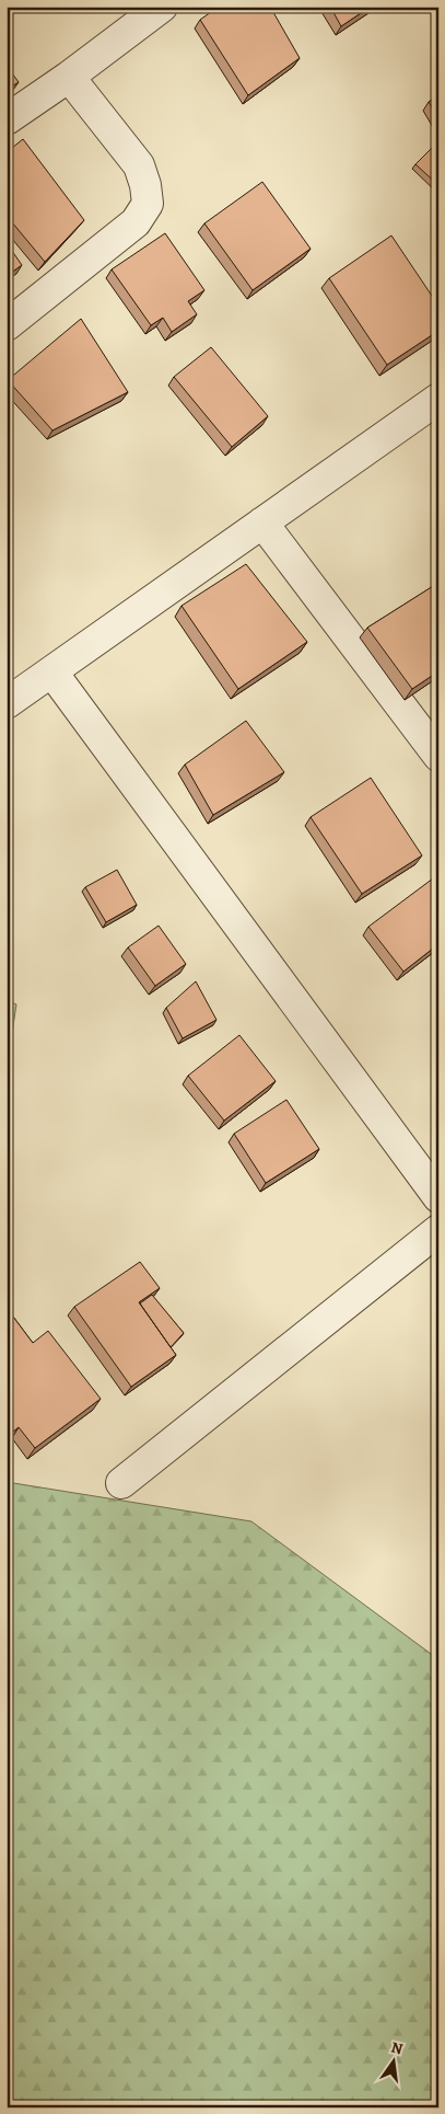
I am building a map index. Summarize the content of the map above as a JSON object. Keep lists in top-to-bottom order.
{
  "north": "top"
}
